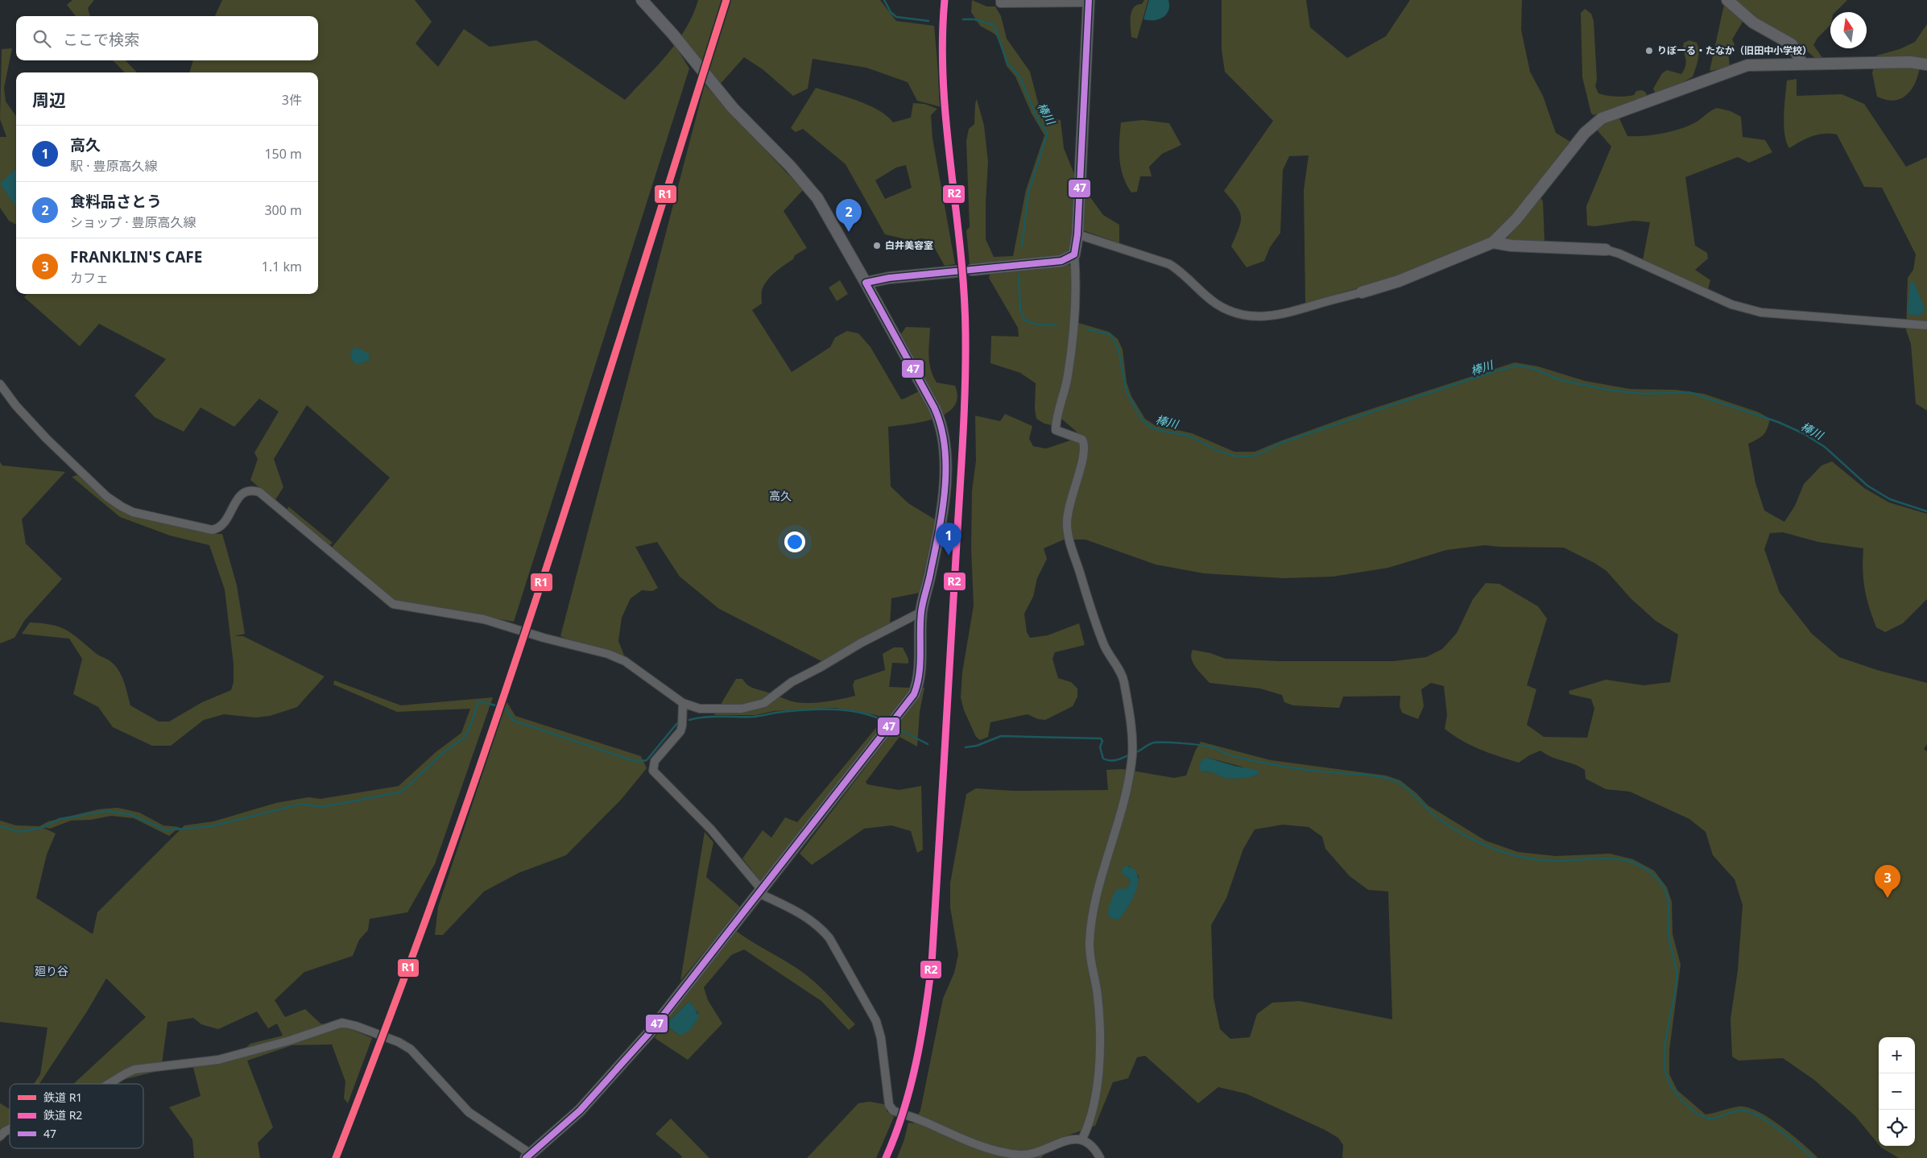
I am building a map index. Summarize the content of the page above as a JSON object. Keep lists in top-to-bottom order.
{
  "districts": ["高久", "廻り谷"],
  "water": ["棒川"],
  "places": ["りぼーる・たなか（旧田中小学校）", "白井美容室"],
  "lines": ["rail line R1", "rail line R2", "transit line 47"],
  "legend": ["鉄道 R1", "鉄道 R2", "47"],
  "north": "top",
  "page": {
    "search": "ここで検索",
    "heading": ["周辺", "3件"],
    "list": [
      {
        "mark": "1",
        "name": "高久",
        "note": "駅 · 豊原高久線",
        "value": "150 m"
      },
      {
        "mark": "2",
        "name": "食料品さとう",
        "note": "ショップ · 豊原高久線",
        "value": "300 m"
      },
      {
        "mark": "3",
        "name": "FRANKLIN'S CAFE",
        "note": "カフェ",
        "value": "1.1 km"
      }
    ],
    "pins": ["2", "1", "3"],
    "map_buttons": ["+", "−"]
  }
}
